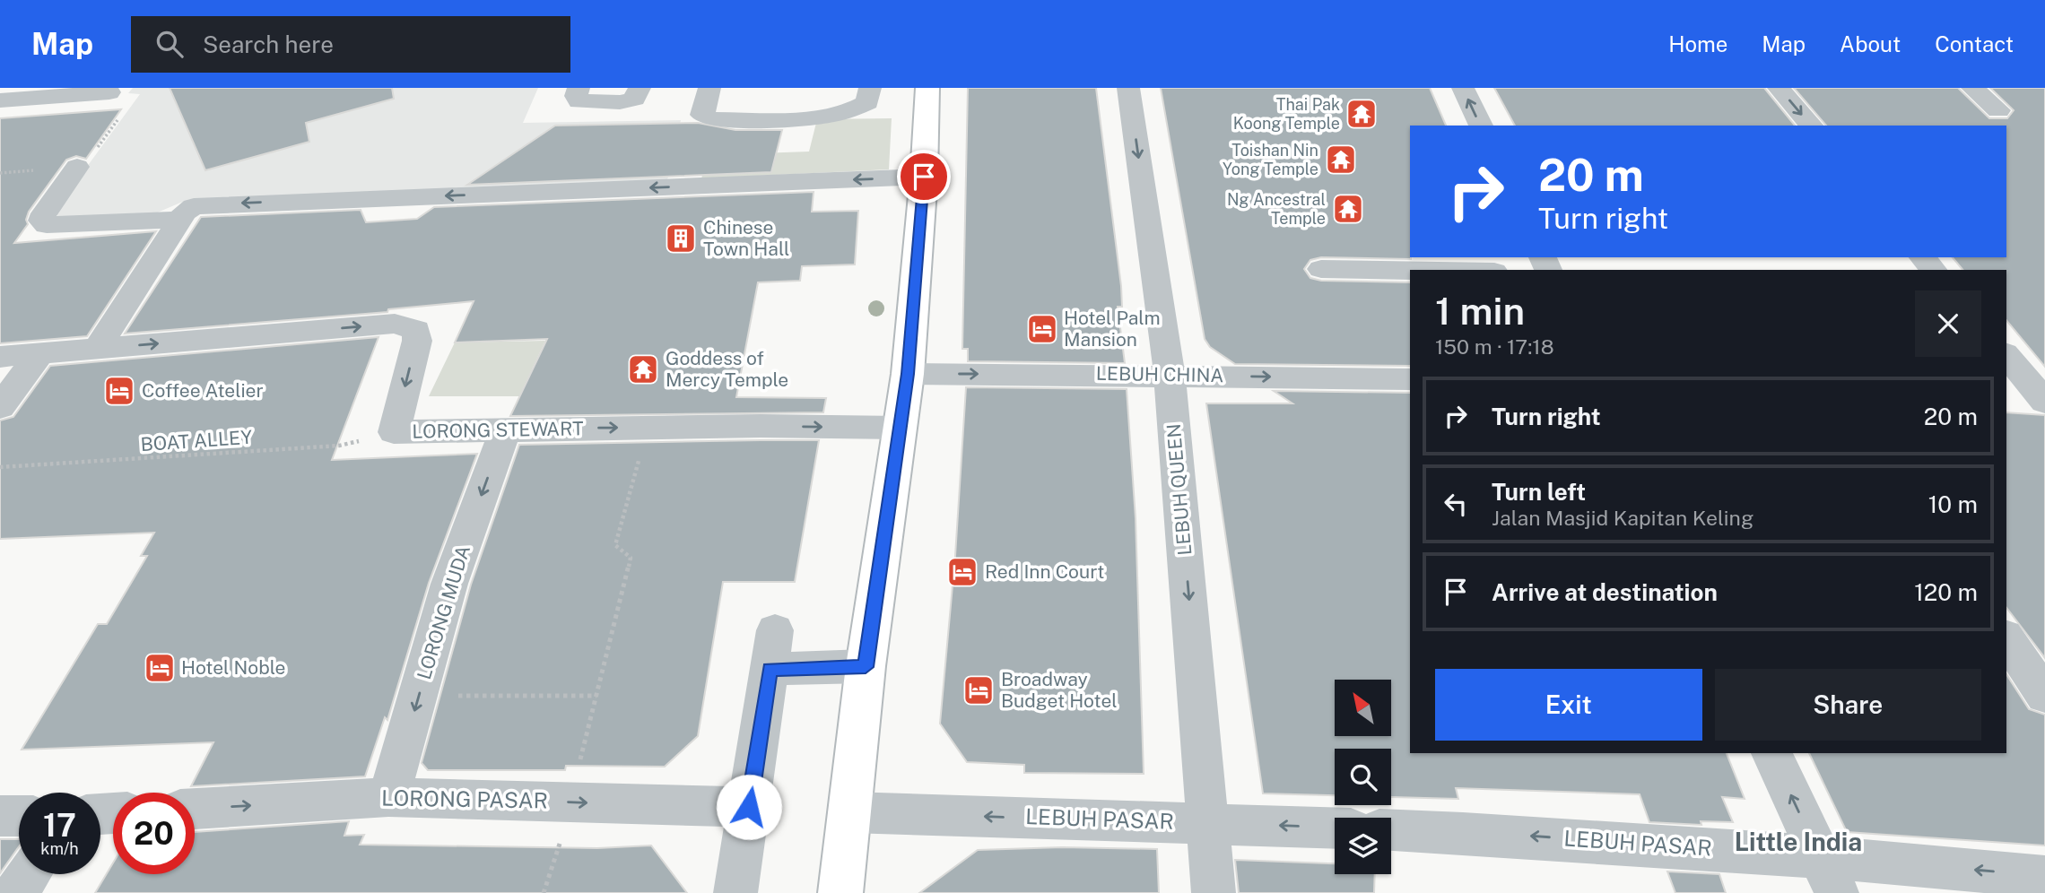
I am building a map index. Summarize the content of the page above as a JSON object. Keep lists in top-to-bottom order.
{
  "streets": {
    "street": [
      "LEBUH CHINA",
      "LORONG STEWART",
      "LEBUH QUEEN",
      "LORONG MUDA",
      "LORONG PASAR",
      "LEBUH PASAR"
    ],
    "path": ["BOAT ALLEY"]
  },
  "crossings": [
    ["LEBUH CHINA", "LEBUH QUEEN"],
    ["LORONG STEWART", "BOAT ALLEY"],
    ["LORONG STEWART", "LORONG MUDA"],
    ["LEBUH QUEEN", "LEBUH PASAR"],
    ["LORONG MUDA", "LORONG PASAR"]
  ],
  "one_way": [
    "LEBUH CHINA",
    "LEBUH QUEEN",
    "LORONG MUDA",
    "LORONG PASAR",
    "LEBUH PASAR"
  ],
  "districts": ["Little India"],
  "places": {
    "temple": [
      "Thai Pak Koong Temple",
      "Toishan Nin Yong Temple",
      "Ng Ancestral Temple",
      "Goddess of Mercy Temple"
    ],
    "building": ["Chinese Town Hall"],
    "hotel": [
      "Hotel Palm Mansion",
      "Coffee Atelier",
      "Red Inn Court",
      "Hotel Noble",
      "Broadway Budget Hotel"
    ]
  },
  "north": "top left",
  "page": {
    "header": "Map",
    "search": "Search here",
    "nav": [
      "Home",
      "Map",
      "About",
      "Contact"
    ],
    "turn": ["20 m", "Turn right"],
    "heading": ["1 min", "150 m · 17:18"],
    "list": [
      {
        "name": "Turn right",
        "value": "20 m"
      },
      {
        "name": "Turn left",
        "note": "Jalan Masjid Kapitan Keling",
        "value": "10 m"
      },
      {
        "name": "Arrive at destination",
        "value": "120 m"
      }
    ],
    "buttons": ["Exit", "Share"],
    "speed": "17 km/h",
    "limit": "20"
  }
}
